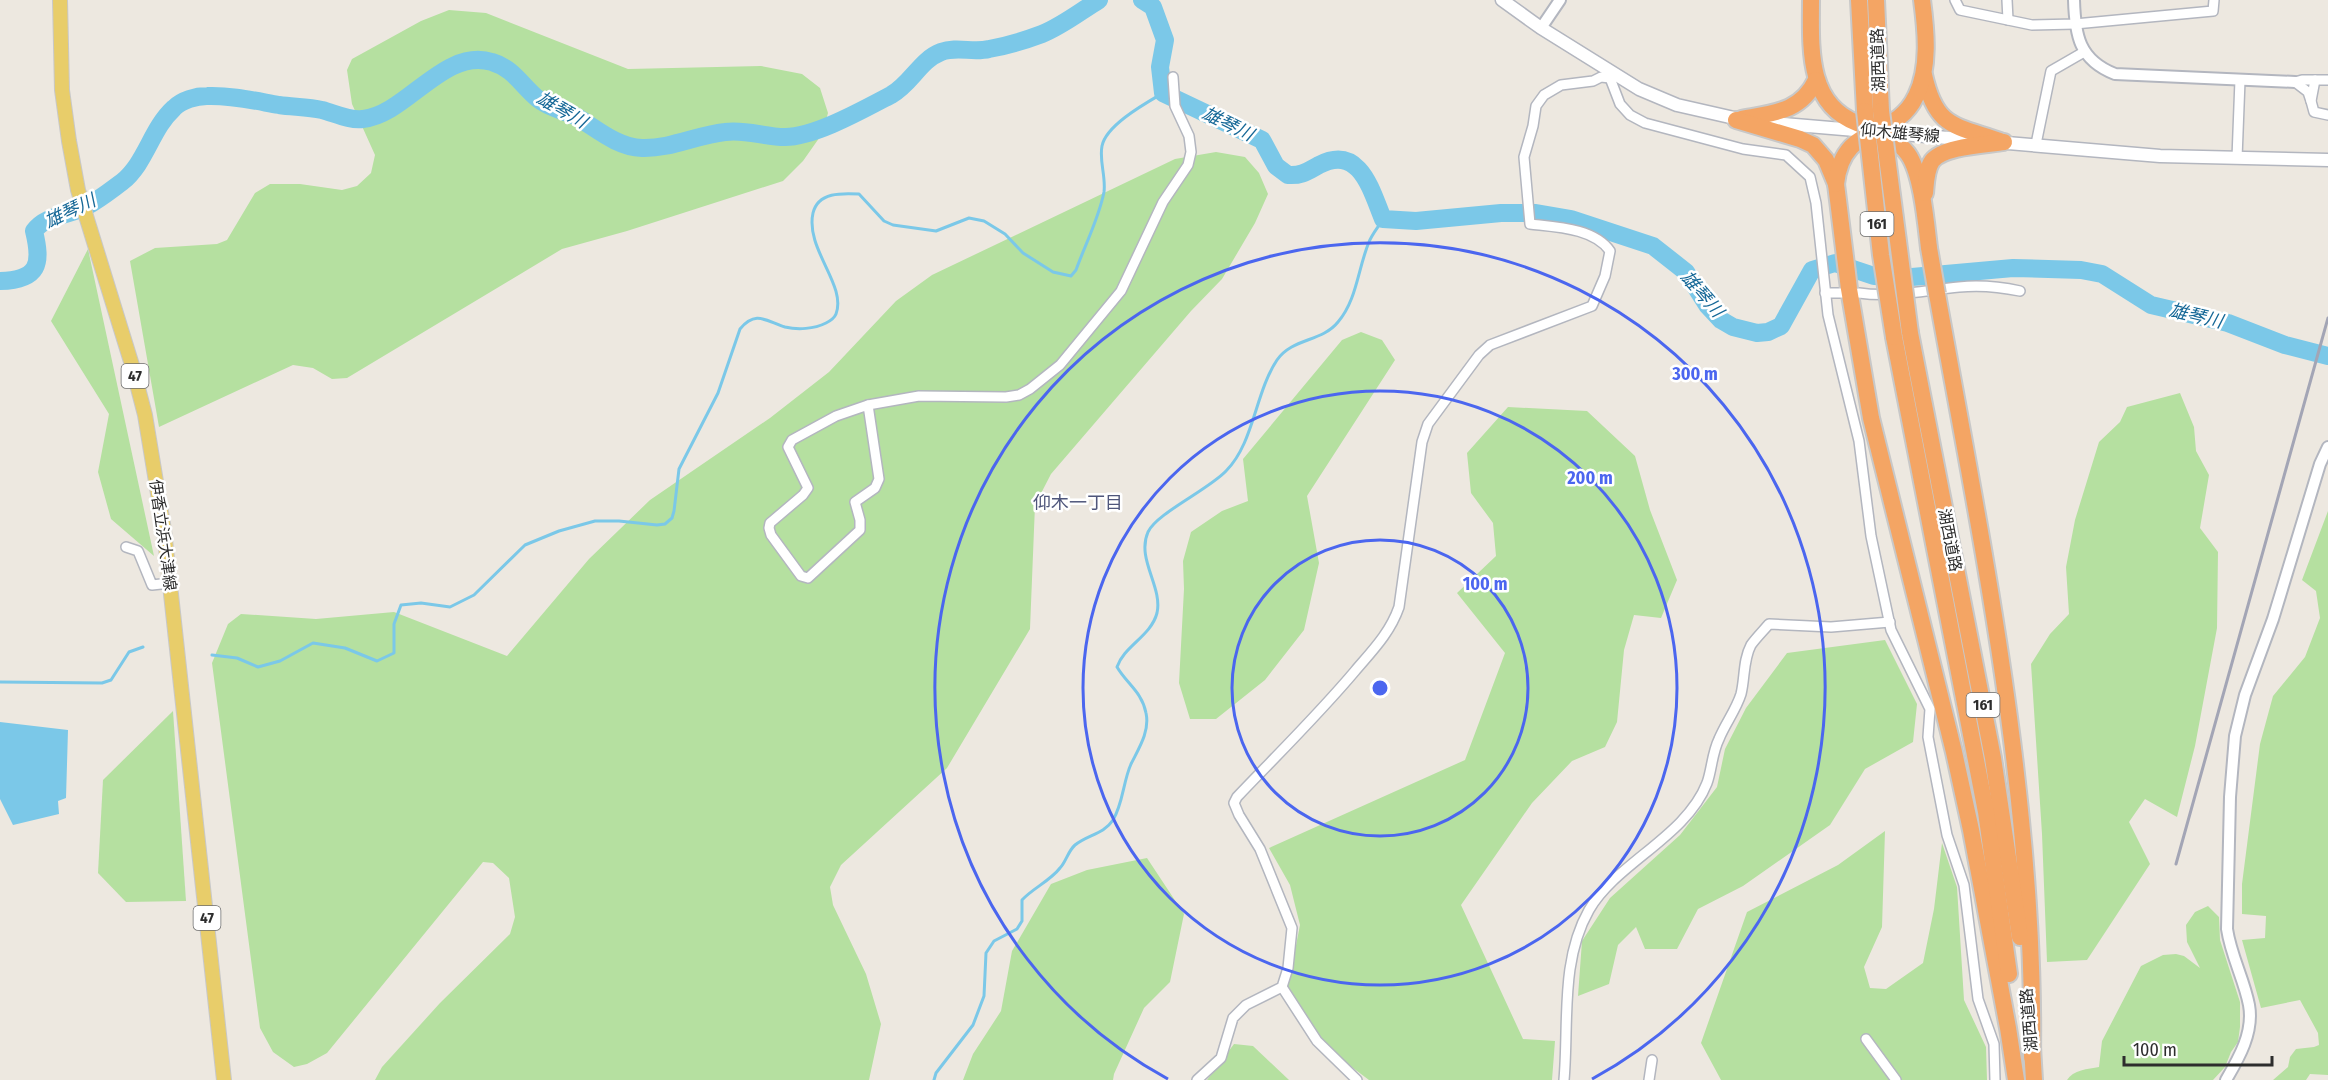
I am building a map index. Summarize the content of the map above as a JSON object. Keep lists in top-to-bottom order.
{
  "streets": {
    "highway": ["湖西道路", "161"],
    "main road": ["仰木雄琴線", "47", "伊香立浜大津線"]
  },
  "districts": ["仰木一丁目"],
  "water": ["雄琴川"],
  "scale_bar": "100 m",
  "rings": ["300 m", "200 m", "100 m"]
}
